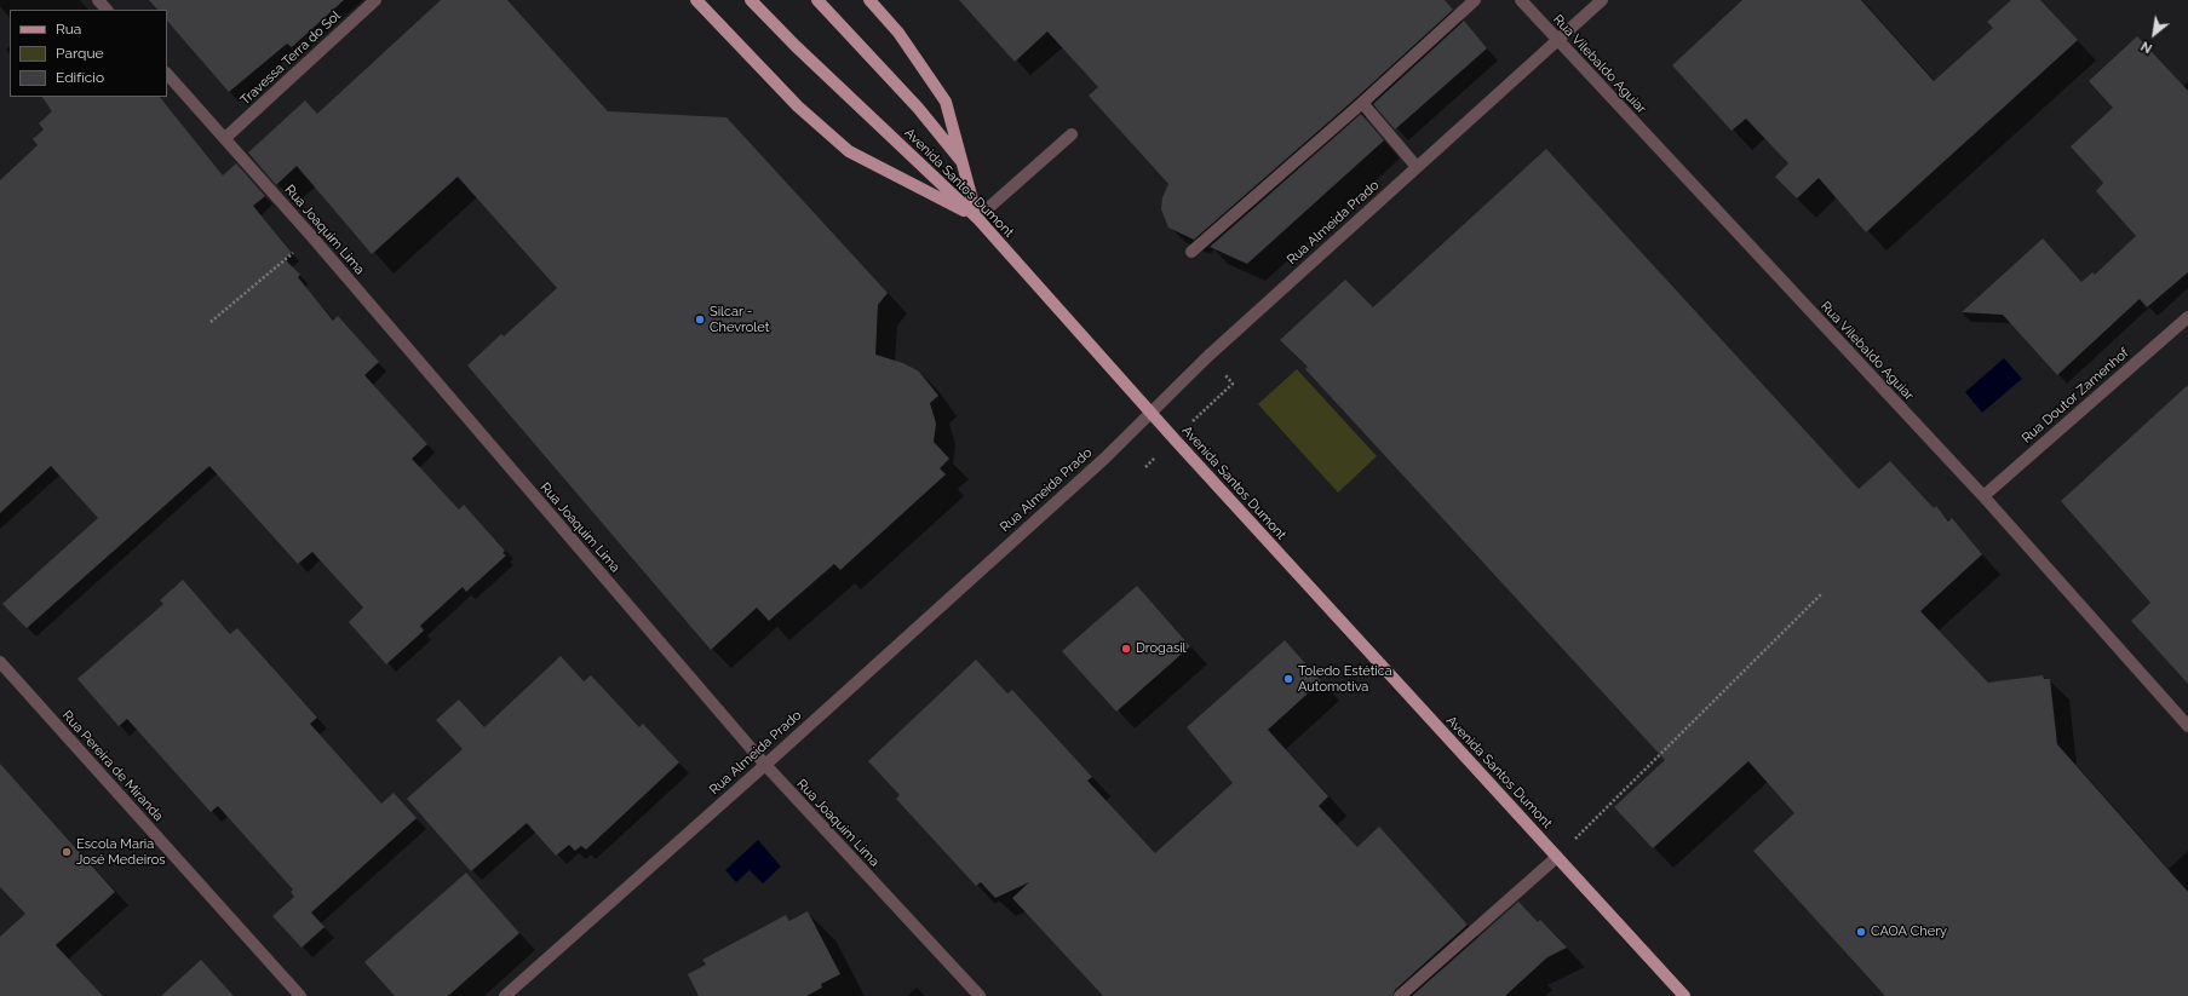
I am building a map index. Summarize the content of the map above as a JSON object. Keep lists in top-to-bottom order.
{
  "streets": {
    "main road": ["Avenida Santos Dumont"],
    "street": [
      "Travessa Terra do Sol",
      "Rua Vilebaldo Aguiar",
      "Rua Almeida Prado",
      "Rua Joaquim Lima",
      "Rua Doutor Zamenhof",
      "Rua Pereira de Miranda"
    ]
  },
  "crossings": [
    ["Travessa Terra do Sol", "Rua Joaquim Lima"],
    ["Rua Vilebaldo Aguiar", "Rua Almeida Prado"],
    ["Rua Vilebaldo Aguiar", "Rua Doutor Zamenhof"],
    ["Avenida Santos Dumont", "Rua Almeida Prado"],
    ["Rua Almeida Prado", "Rua Joaquim Lima"]
  ],
  "places": [
    "Silcar - Chevrolet",
    "Drogasil",
    "Toledo Estética Automotiva",
    "Escola Maria José Medeiros",
    "CAOA Chery"
  ],
  "legend": ["Rua", "Parque", "Edifício"],
  "north": "bottom left"
}
